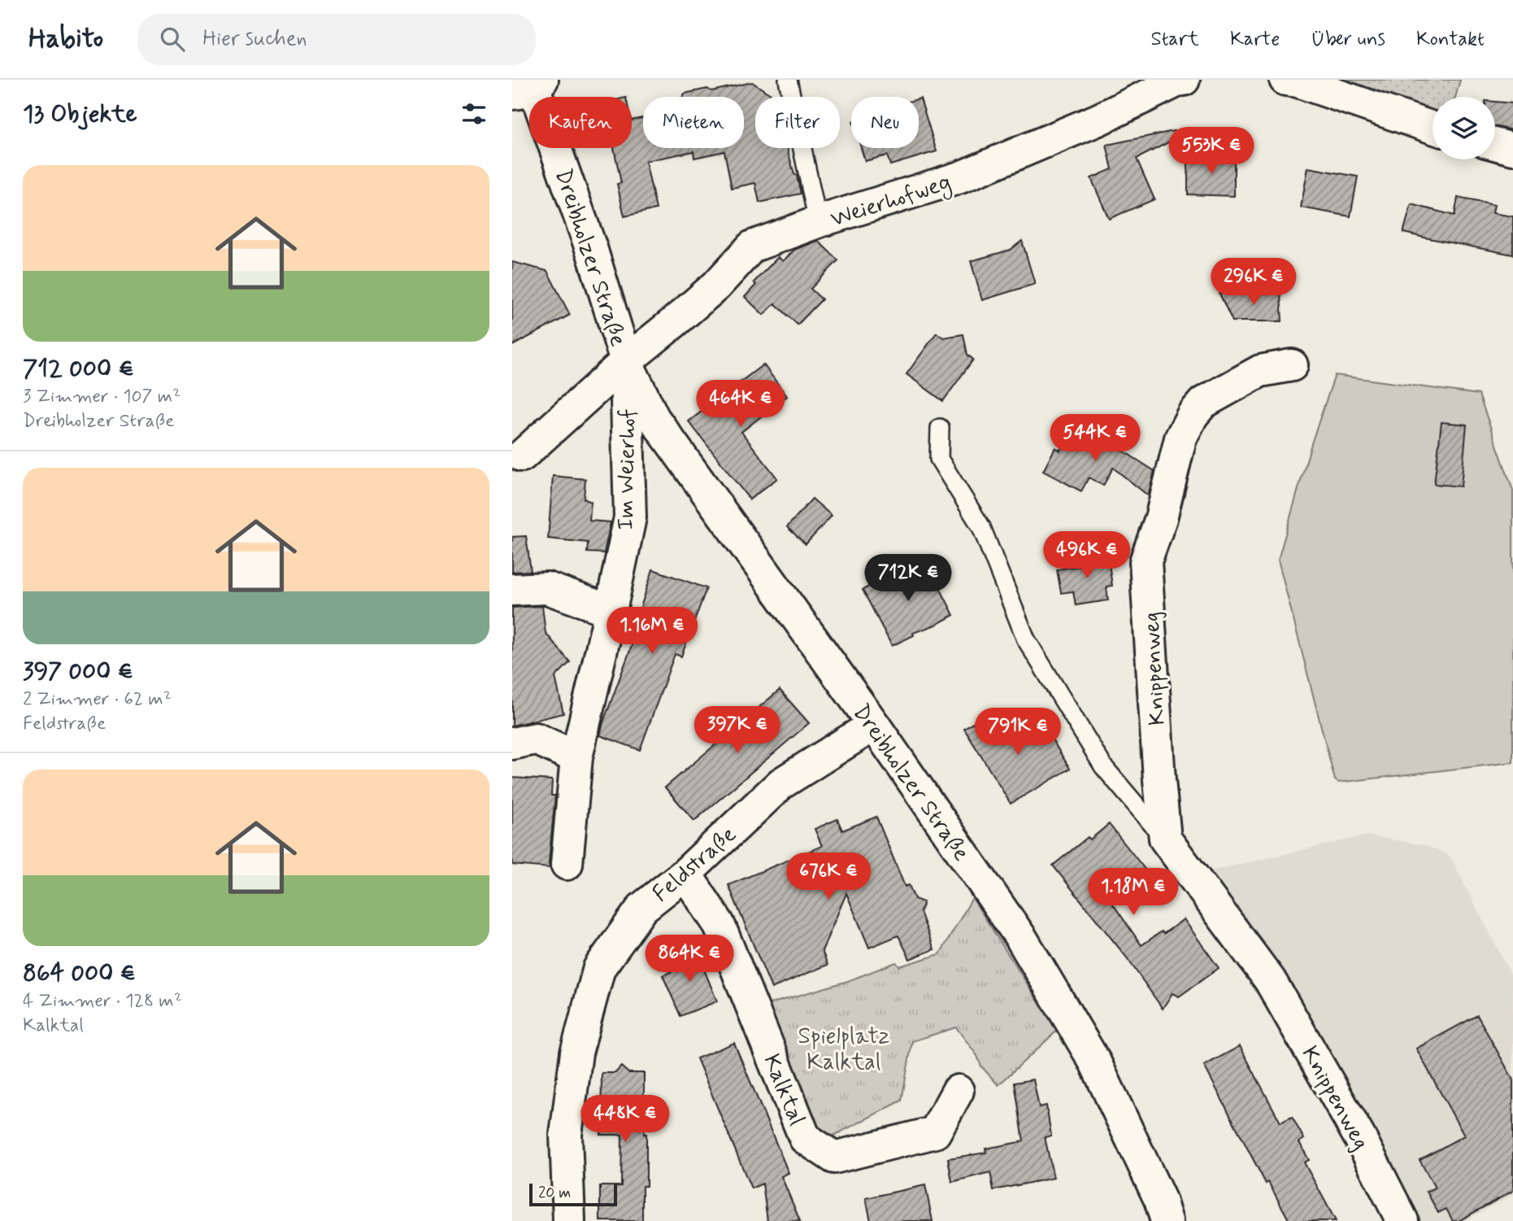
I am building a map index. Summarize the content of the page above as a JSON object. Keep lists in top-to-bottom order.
{
  "streets": {
    "street": [
      "Weierhofweg",
      "Dreibholzer Straße",
      "Im Weierhof",
      "Knippenweg",
      "Feldstraße",
      "Kalktal"
    ]
  },
  "crossings": [
    ["Weierhofweg", "Dreibholzer Straße"],
    ["Weierhofweg", "Im Weierhof"],
    ["Dreibholzer Straße", "Im Weierhof"],
    ["Dreibholzer Straße", "Feldstraße"],
    ["Feldstraße", "Kalktal"]
  ],
  "parks": ["Spielplatz Kalktal"],
  "scale_bar": "20 m",
  "page": {
    "header": "Habito",
    "search": "Hier suchen",
    "nav": [
      "Start",
      "Karte",
      "Über uns",
      "Kontakt"
    ],
    "heading": "13 Objekte",
    "chip": [
      "Kaufen",
      "Mieten",
      "Filter",
      "Neu"
    ],
    "price": [
      "553K €",
      "296K €",
      "464K €",
      "544K €",
      "496K €",
      "712K €",
      "1.16M €",
      "397K €",
      "791K €",
      "676K €",
      "1.18M €",
      "864K €",
      "448K €"
    ],
    "list": [
      {
        "name": "712 000 €",
        "note": "3 Zimmer · 107 m² · Dreibholzer Straße"
      },
      {
        "name": "397 000 €",
        "note": "2 Zimmer · 62 m² · Feldstraße"
      },
      {
        "name": "864 000 €",
        "note": "4 Zimmer · 128 m² · Kalktal"
      }
    ],
    "scale": "20 m"
  }
}
